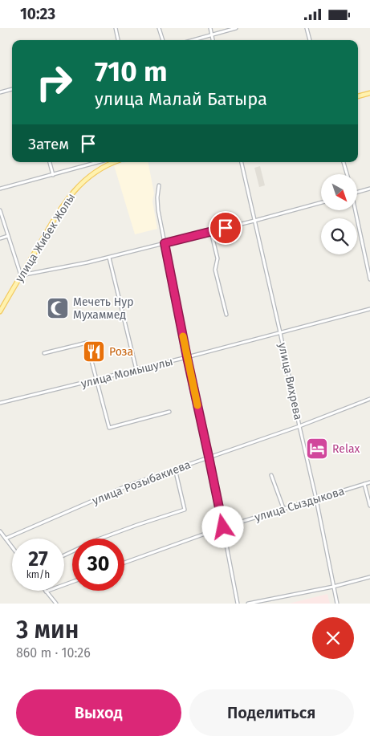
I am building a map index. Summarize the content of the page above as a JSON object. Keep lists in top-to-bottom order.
{
  "streets": {
    "main road": ["улица Жибек Жолы"],
    "street": [
      "улица Момышулы",
      "улица Вихрева",
      "улица Розыбакиева",
      "улица Сыздыкова"
    ]
  },
  "crossings": [
    ["улица Момышулы", "улица Вихрева"],
    ["улица Вихрева", "улица Розыбакиева"],
    ["улица Вихрева", "улица Сыздыкова"]
  ],
  "places": {
    "mosque": ["Мечеть Нур Мухаммед"],
    "restaurant": ["Роза"],
    "hotel": ["Relax"]
  },
  "north": "bottom right",
  "page": {
    "status": "10:23",
    "turn": ["710 m", "улица Малай Батыра"],
    "then": "Затем",
    "speed": "27 km/h",
    "limit": "30",
    "heading": ["3 мин", "860 m · 10:26"],
    "buttons": ["Выход", "Поделиться"]
  }
}
